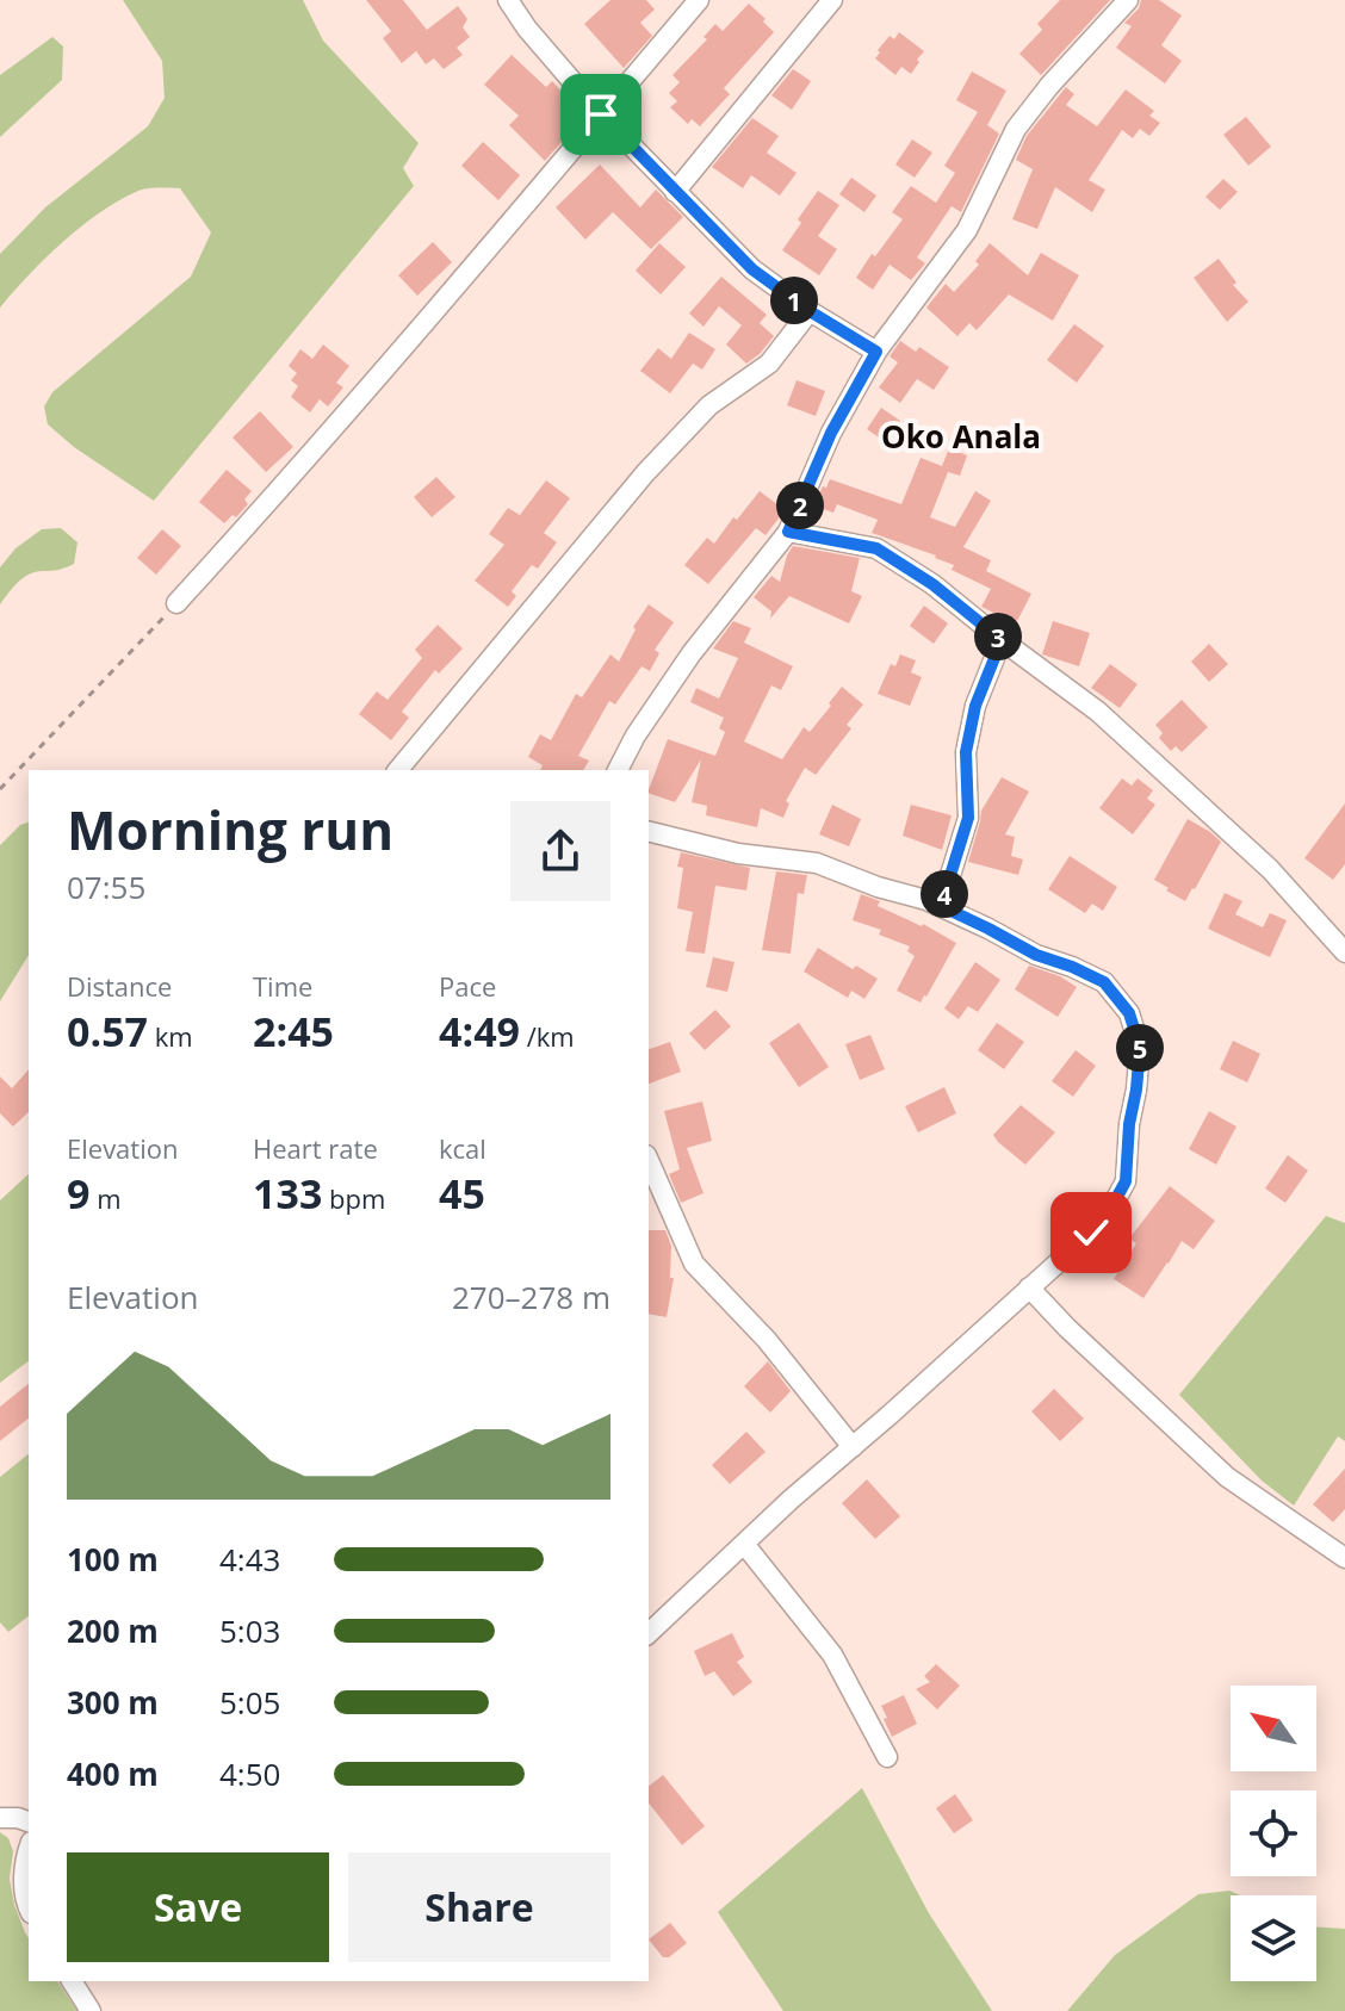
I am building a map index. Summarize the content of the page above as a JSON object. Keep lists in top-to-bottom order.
{
  "districts": ["Oko Anala"],
  "north": "top left",
  "page": {
    "pins": [
      "1",
      "2",
      "3",
      "4",
      "5"
    ],
    "heading": ["Morning run", "07:55"],
    "stats": [
      ["Distance", "0.57 km"],
      ["Time", "2:45"],
      ["Pace", "4:49 /km"],
      ["Elevation", "9 m"],
      ["Heart rate", "133 bpm"],
      ["kcal", "45"]
    ],
    "chart": ["Elevation", "270–278 m"],
    "list": [
      {
        "name": "100 m",
        "note": "4:43"
      },
      {
        "name": "200 m",
        "note": "5:03"
      },
      {
        "name": "300 m",
        "note": "5:05"
      },
      {
        "name": "400 m",
        "note": "4:50"
      }
    ],
    "buttons": ["Save", "Share"]
  }
}
